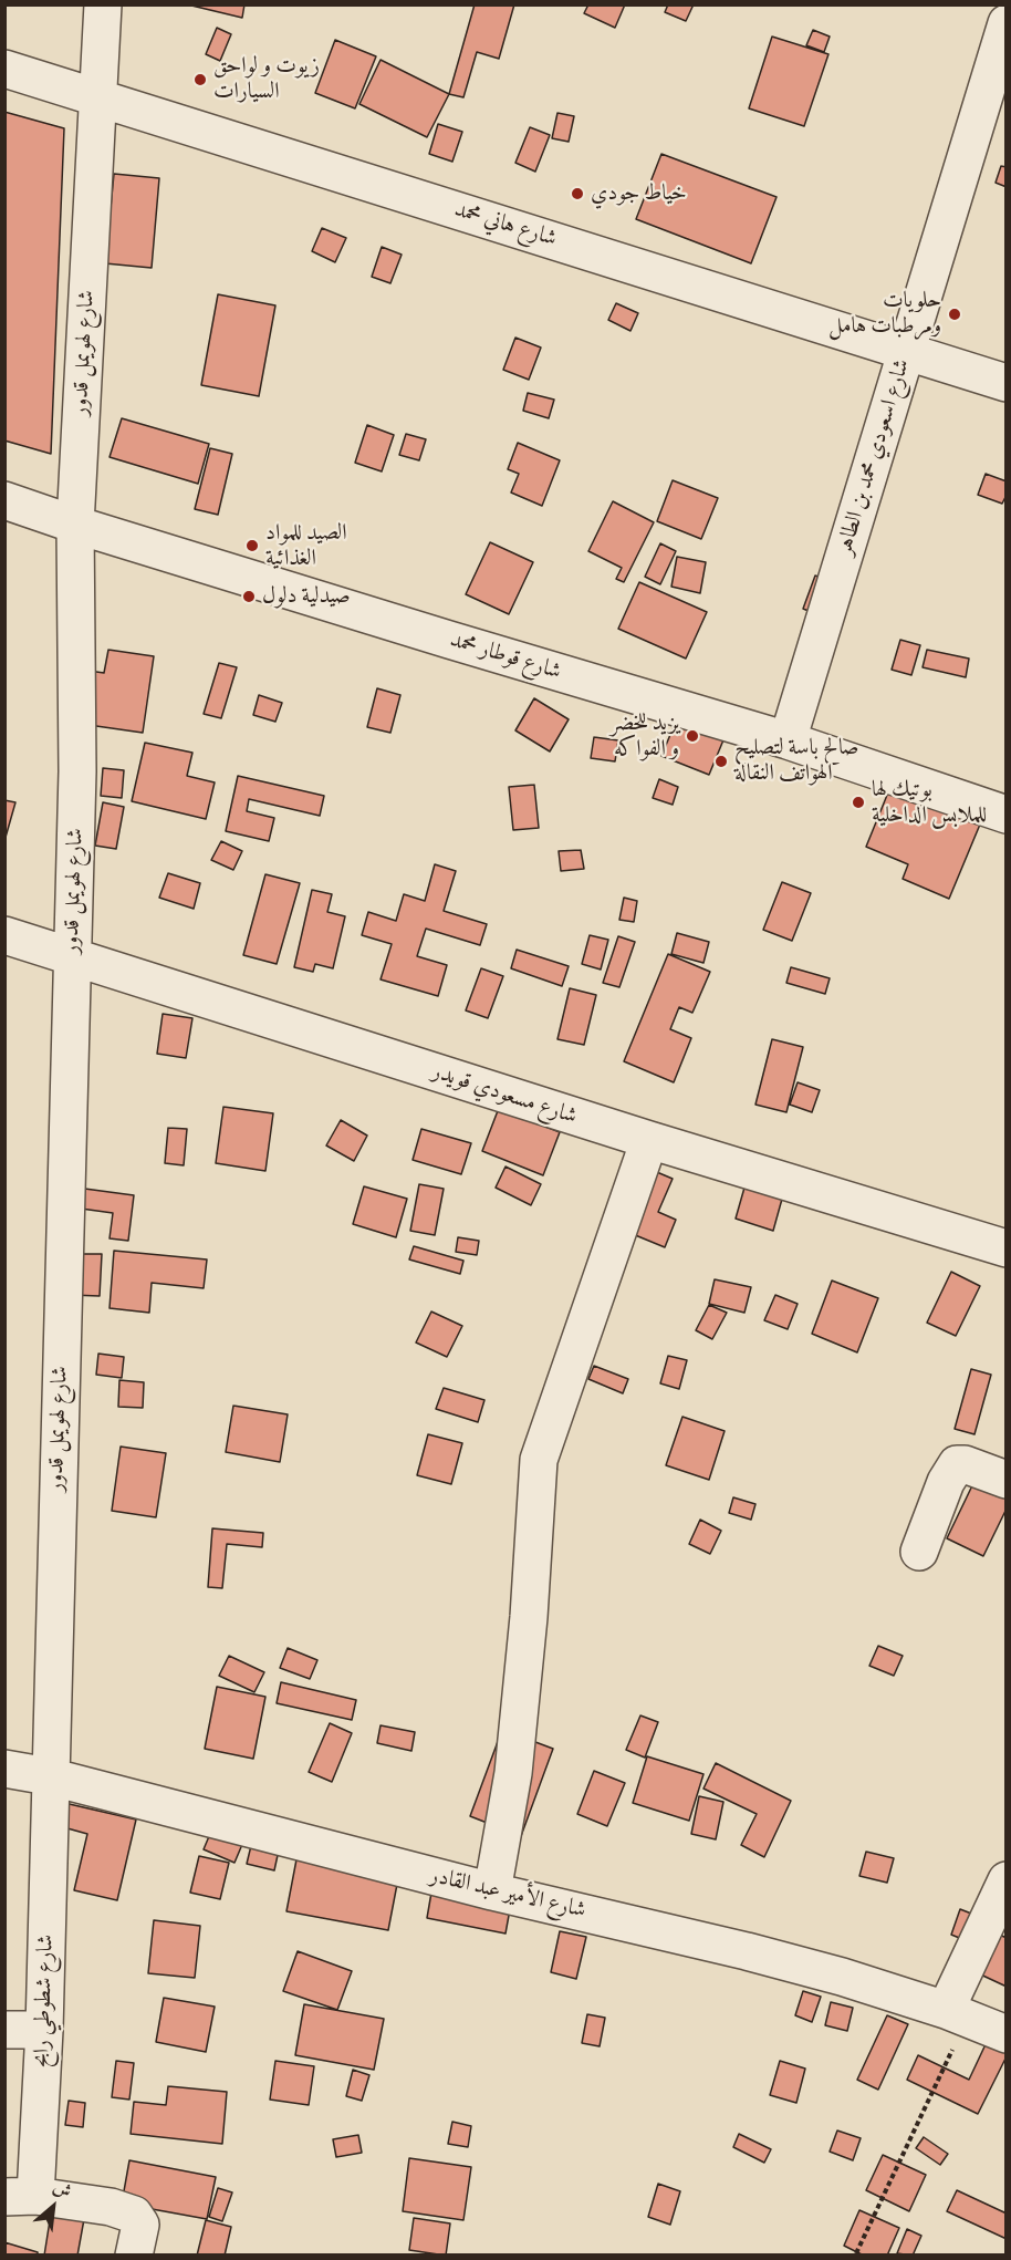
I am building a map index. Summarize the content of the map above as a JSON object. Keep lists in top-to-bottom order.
{
  "streets": {
    "street": [
      "شارع هاني محمد",
      "شارع لهويمل قدور",
      "شارع اسعودي محمد بن الطاهر",
      "شارع قوطار محمد",
      "شارع مسعودي قويدر",
      "شارع الأمير عبد القادر",
      "شارع شطوطي رابح"
    ]
  },
  "crossings": [
    ["شارع هاني محمد", "شارع لهويمل قدور"],
    ["شارع هاني محمد", "شارع اسعودي محمد بن الطاهر"],
    ["شارع لهويمل قدور", "شارع قوطار محمد"],
    ["شارع لهويمل قدور", "شارع مسعودي قويدر"],
    ["شارع لهويمل قدور", "شارع الأمير عبد القادر"],
    ["شارع لهويمل قدور", "شارع شطوطي رابح"],
    ["شارع اسعودي محمد بن الطاهر", "شارع قوطار محمد"],
    ["شارع الأمير عبد القادر", "شارع شطوطي رابح"]
  ],
  "places": [
    "زيوت و لواحق السيارات",
    "خياط جودي",
    "حلويات ومرطبات هامل",
    "الصيد للمواد الغذائية",
    "صيدلية دلول",
    "يزيد للخضر و الفواكه",
    "صالح باسة لتصليح الهواتف النقالة",
    "بوتيك لها للملابس الداخلية"
  ],
  "north": "top right"
}
